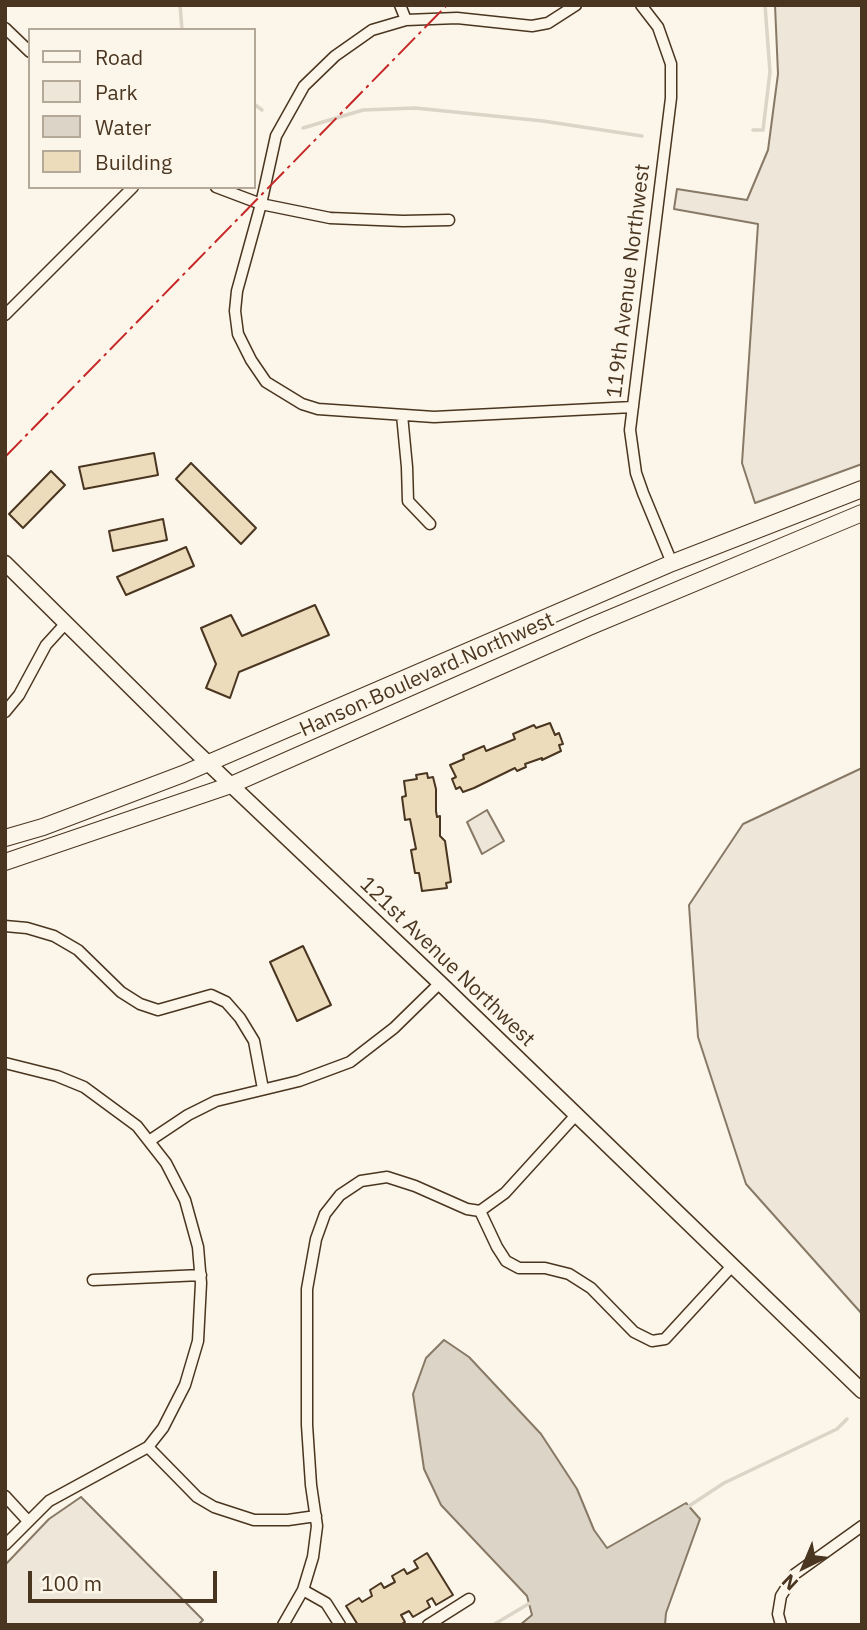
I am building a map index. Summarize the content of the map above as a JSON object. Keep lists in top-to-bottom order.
{
  "streets": {
    "main road": ["Hanson Boulevard Northwest"],
    "street": ["119th Avenue Northwest", "121st Avenue Northwest"]
  },
  "crossings": [
    ["119th Avenue Northwest", "Hanson Boulevard Northwest"],
    ["Hanson Boulevard Northwest", "121st Avenue Northwest"]
  ],
  "legend": [
    "Road",
    "Park",
    "Water",
    "Building"
  ],
  "scale_bar": "100 m",
  "north": "bottom left"
}
